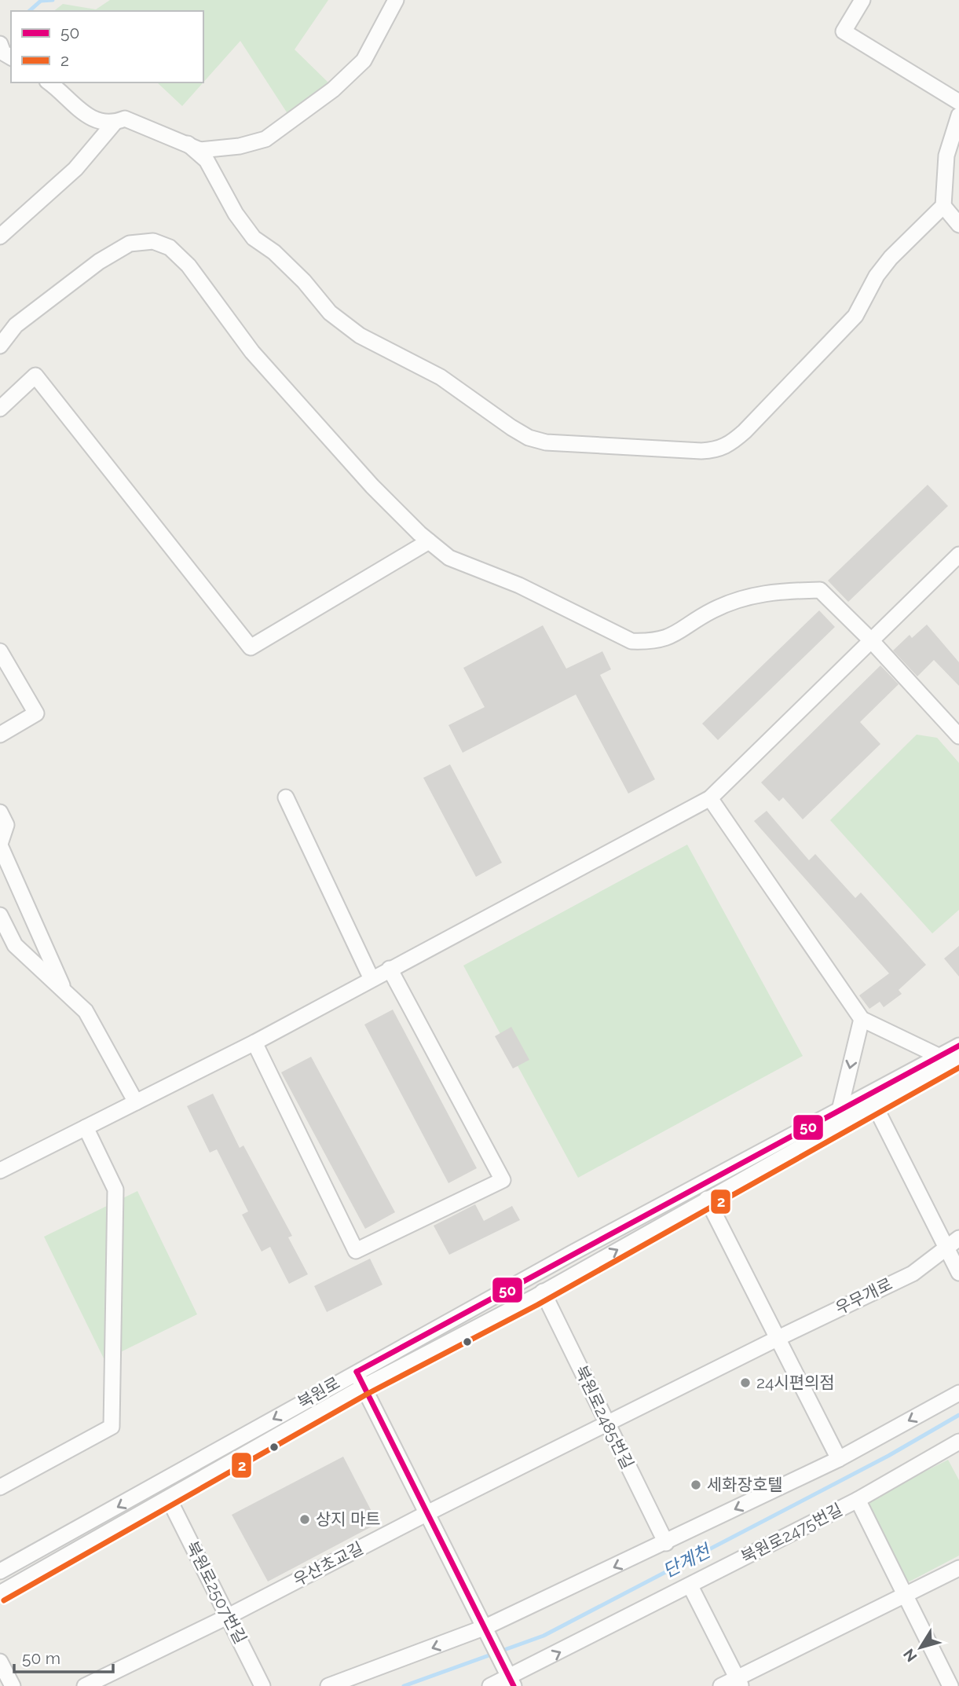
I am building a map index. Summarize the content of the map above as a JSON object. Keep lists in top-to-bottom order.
{
  "streets": {
    "street": [
      "우무개로",
      "북원로",
      "북원로2485번길",
      "북원로2475번길",
      "우산초교길",
      "북원로2507번길"
    ]
  },
  "crossings": [
    ["북원로", "북원로2485번길"],
    ["북원로", "북원로2507번길"],
    ["북원로2485번길", "우산초교길"],
    ["우산초교길", "북원로2507번길"]
  ],
  "water": ["단계천"],
  "places": ["24시편의점", "세화장호텔", "상지 마트"],
  "lines": ["transit line 50", "transit line 2"],
  "legend": ["50", "2"],
  "scale_bar": "50 m",
  "north": "bottom left"
}
